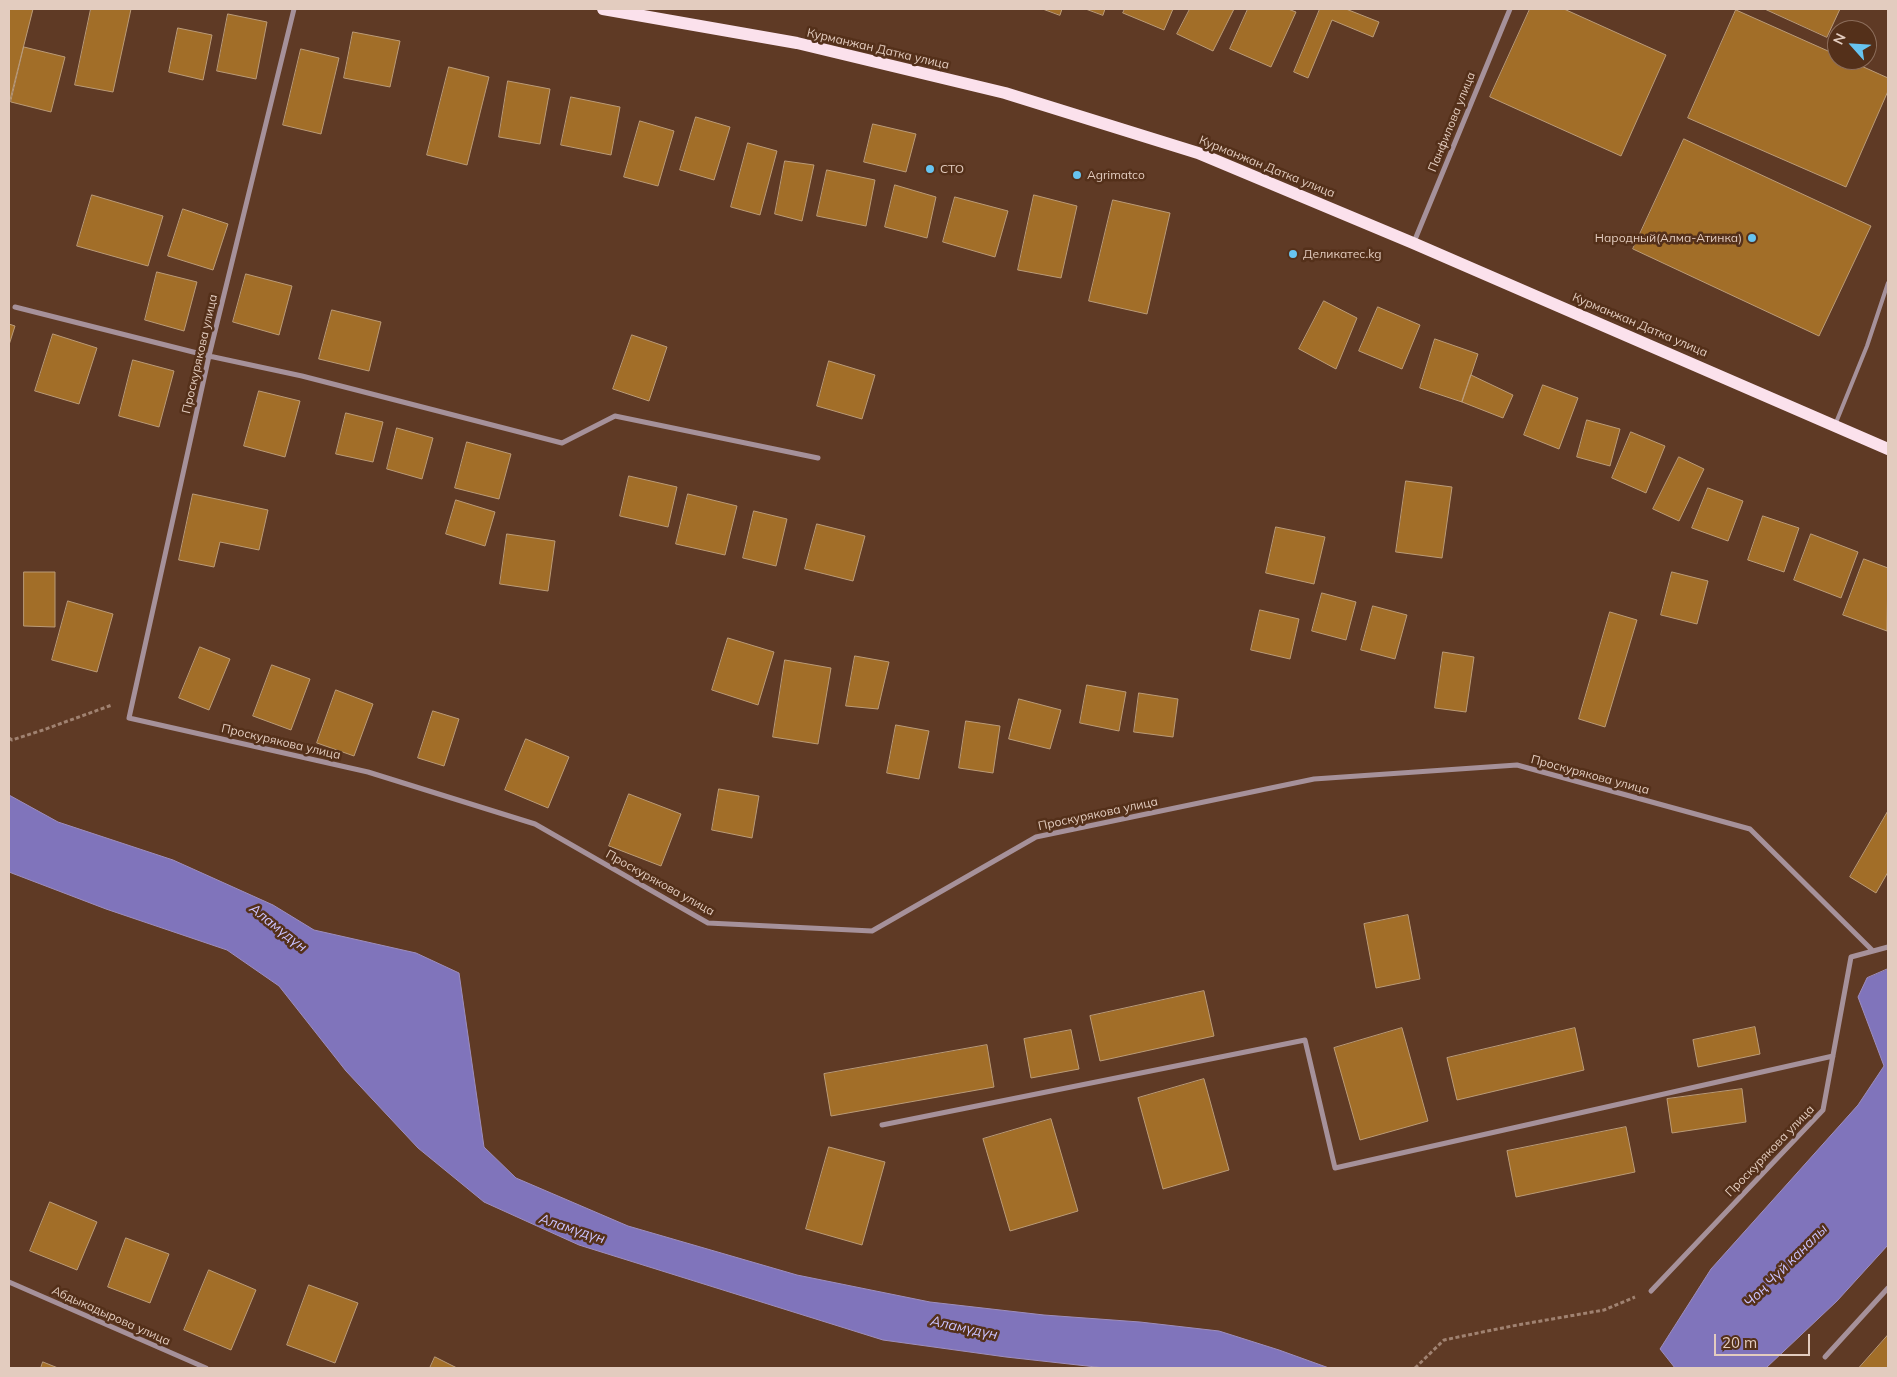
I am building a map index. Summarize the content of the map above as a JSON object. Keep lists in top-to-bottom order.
{
  "streets": {
    "main road": ["Курманжан Датка улица"],
    "street": ["Панфилова улица", "Проскурякова улица", "Абдыкадырова улица"]
  },
  "crossings": [
    ["Курманжан Датка улица", "Панфилова улица"]
  ],
  "water": ["Аламүдүн", "Чоң Чүй каналы"],
  "places": [
    "СТО",
    "Agrimatco",
    "Народный(Алма-Атинка)",
    "Деликатес.kg"
  ],
  "scale_bar": "20 m",
  "north": "top left"
}
